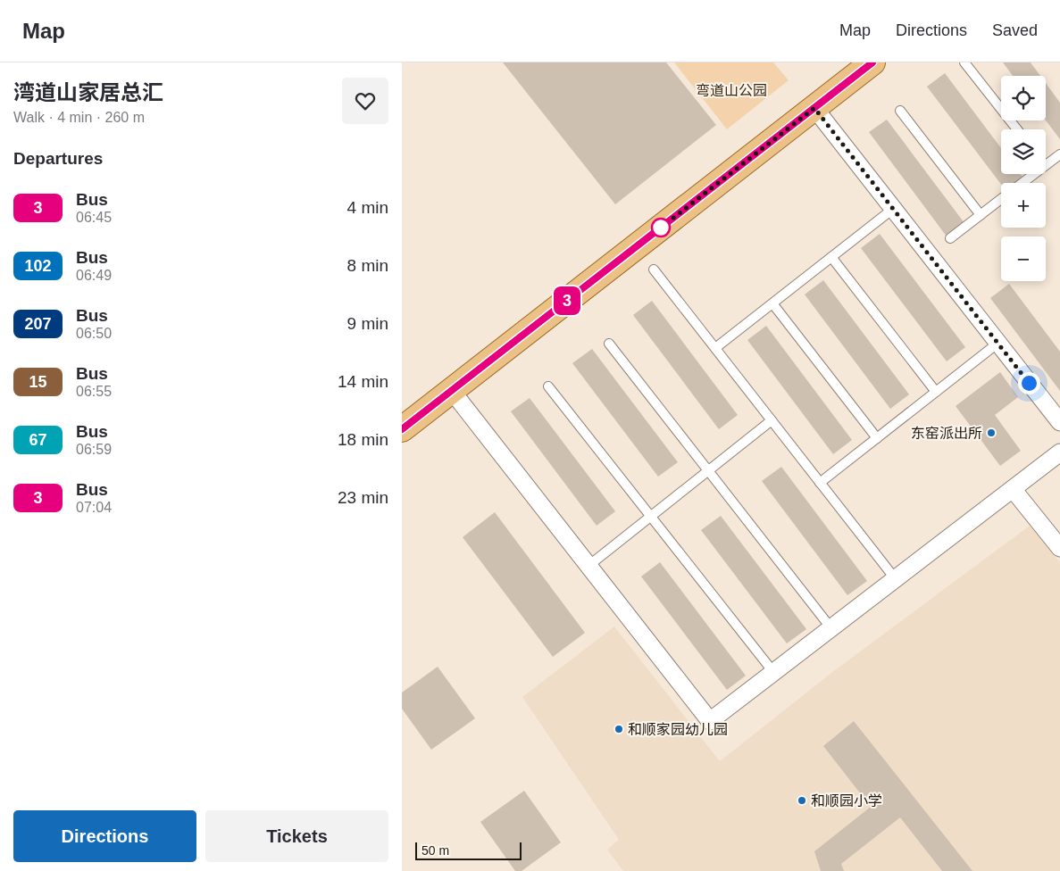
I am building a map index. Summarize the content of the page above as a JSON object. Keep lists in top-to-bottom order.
{
  "parks": ["弯道山公园"],
  "places": ["东窑派出所", "和顺家园幼儿园", "和顺园小学"],
  "lines": ["bus line 3"],
  "scale_bar": "50 m",
  "page": {
    "header": "Map",
    "nav": ["Map", "Directions", "Saved"],
    "heading": [
      ["湾道山家居总汇", "Walk · 4 min · 260 m"],
      "Departures"
    ],
    "on_map": "3",
    "map_buttons": ["+", "−"],
    "list": [
      {
        "mark": "3",
        "name": "Bus",
        "note": "06:45",
        "value": "4 min"
      },
      {
        "mark": "102",
        "name": "Bus",
        "note": "06:49",
        "value": "8 min"
      },
      {
        "mark": "207",
        "name": "Bus",
        "note": "06:50",
        "value": "9 min"
      },
      {
        "mark": "15",
        "name": "Bus",
        "note": "06:55",
        "value": "14 min"
      },
      {
        "mark": "67",
        "name": "Bus",
        "note": "06:59",
        "value": "18 min"
      },
      {
        "mark": "3",
        "name": "Bus",
        "note": "07:04",
        "value": "23 min"
      }
    ],
    "buttons": ["Directions", "Tickets"],
    "scale": "50 m"
  }
}
